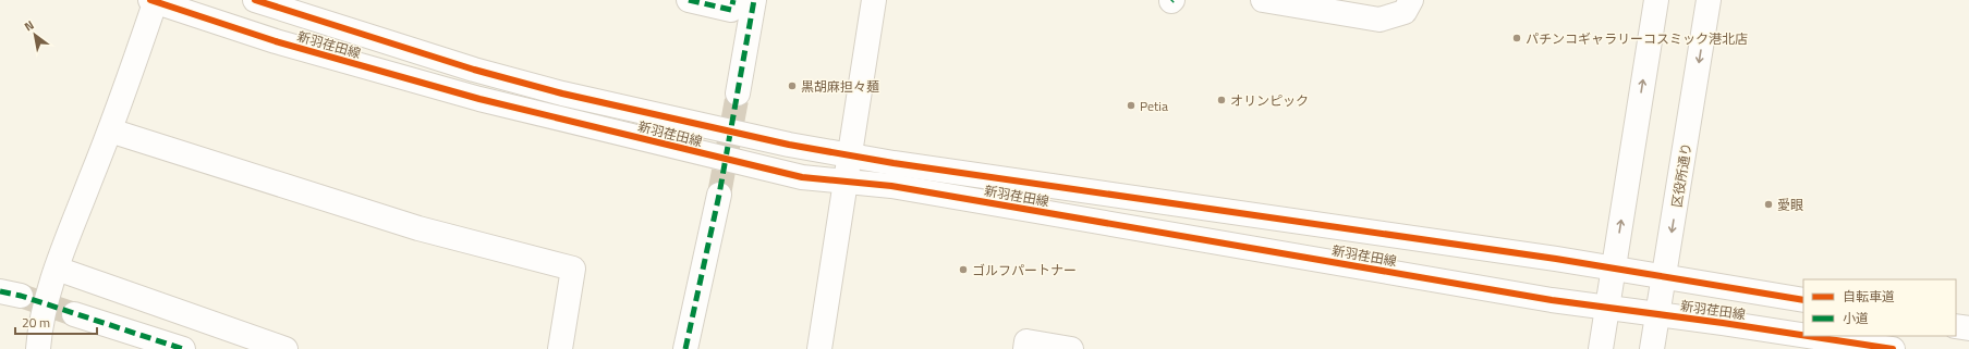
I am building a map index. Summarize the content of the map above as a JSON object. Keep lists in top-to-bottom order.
{
  "streets": {
    "street": ["新羽荏田線", "区役所通り"]
  },
  "crossings": [
    ["新羽荏田線", "区役所通り"]
  ],
  "places": [
    "パチンコギャラリーコスミック港北店",
    "黒胡麻担々麺",
    "オリンピック",
    "Petia",
    "愛眼",
    "ゴルフパートナー"
  ],
  "legend": ["自転車道", "小道"],
  "scale_bar": "20 m",
  "north": "top left"
}
